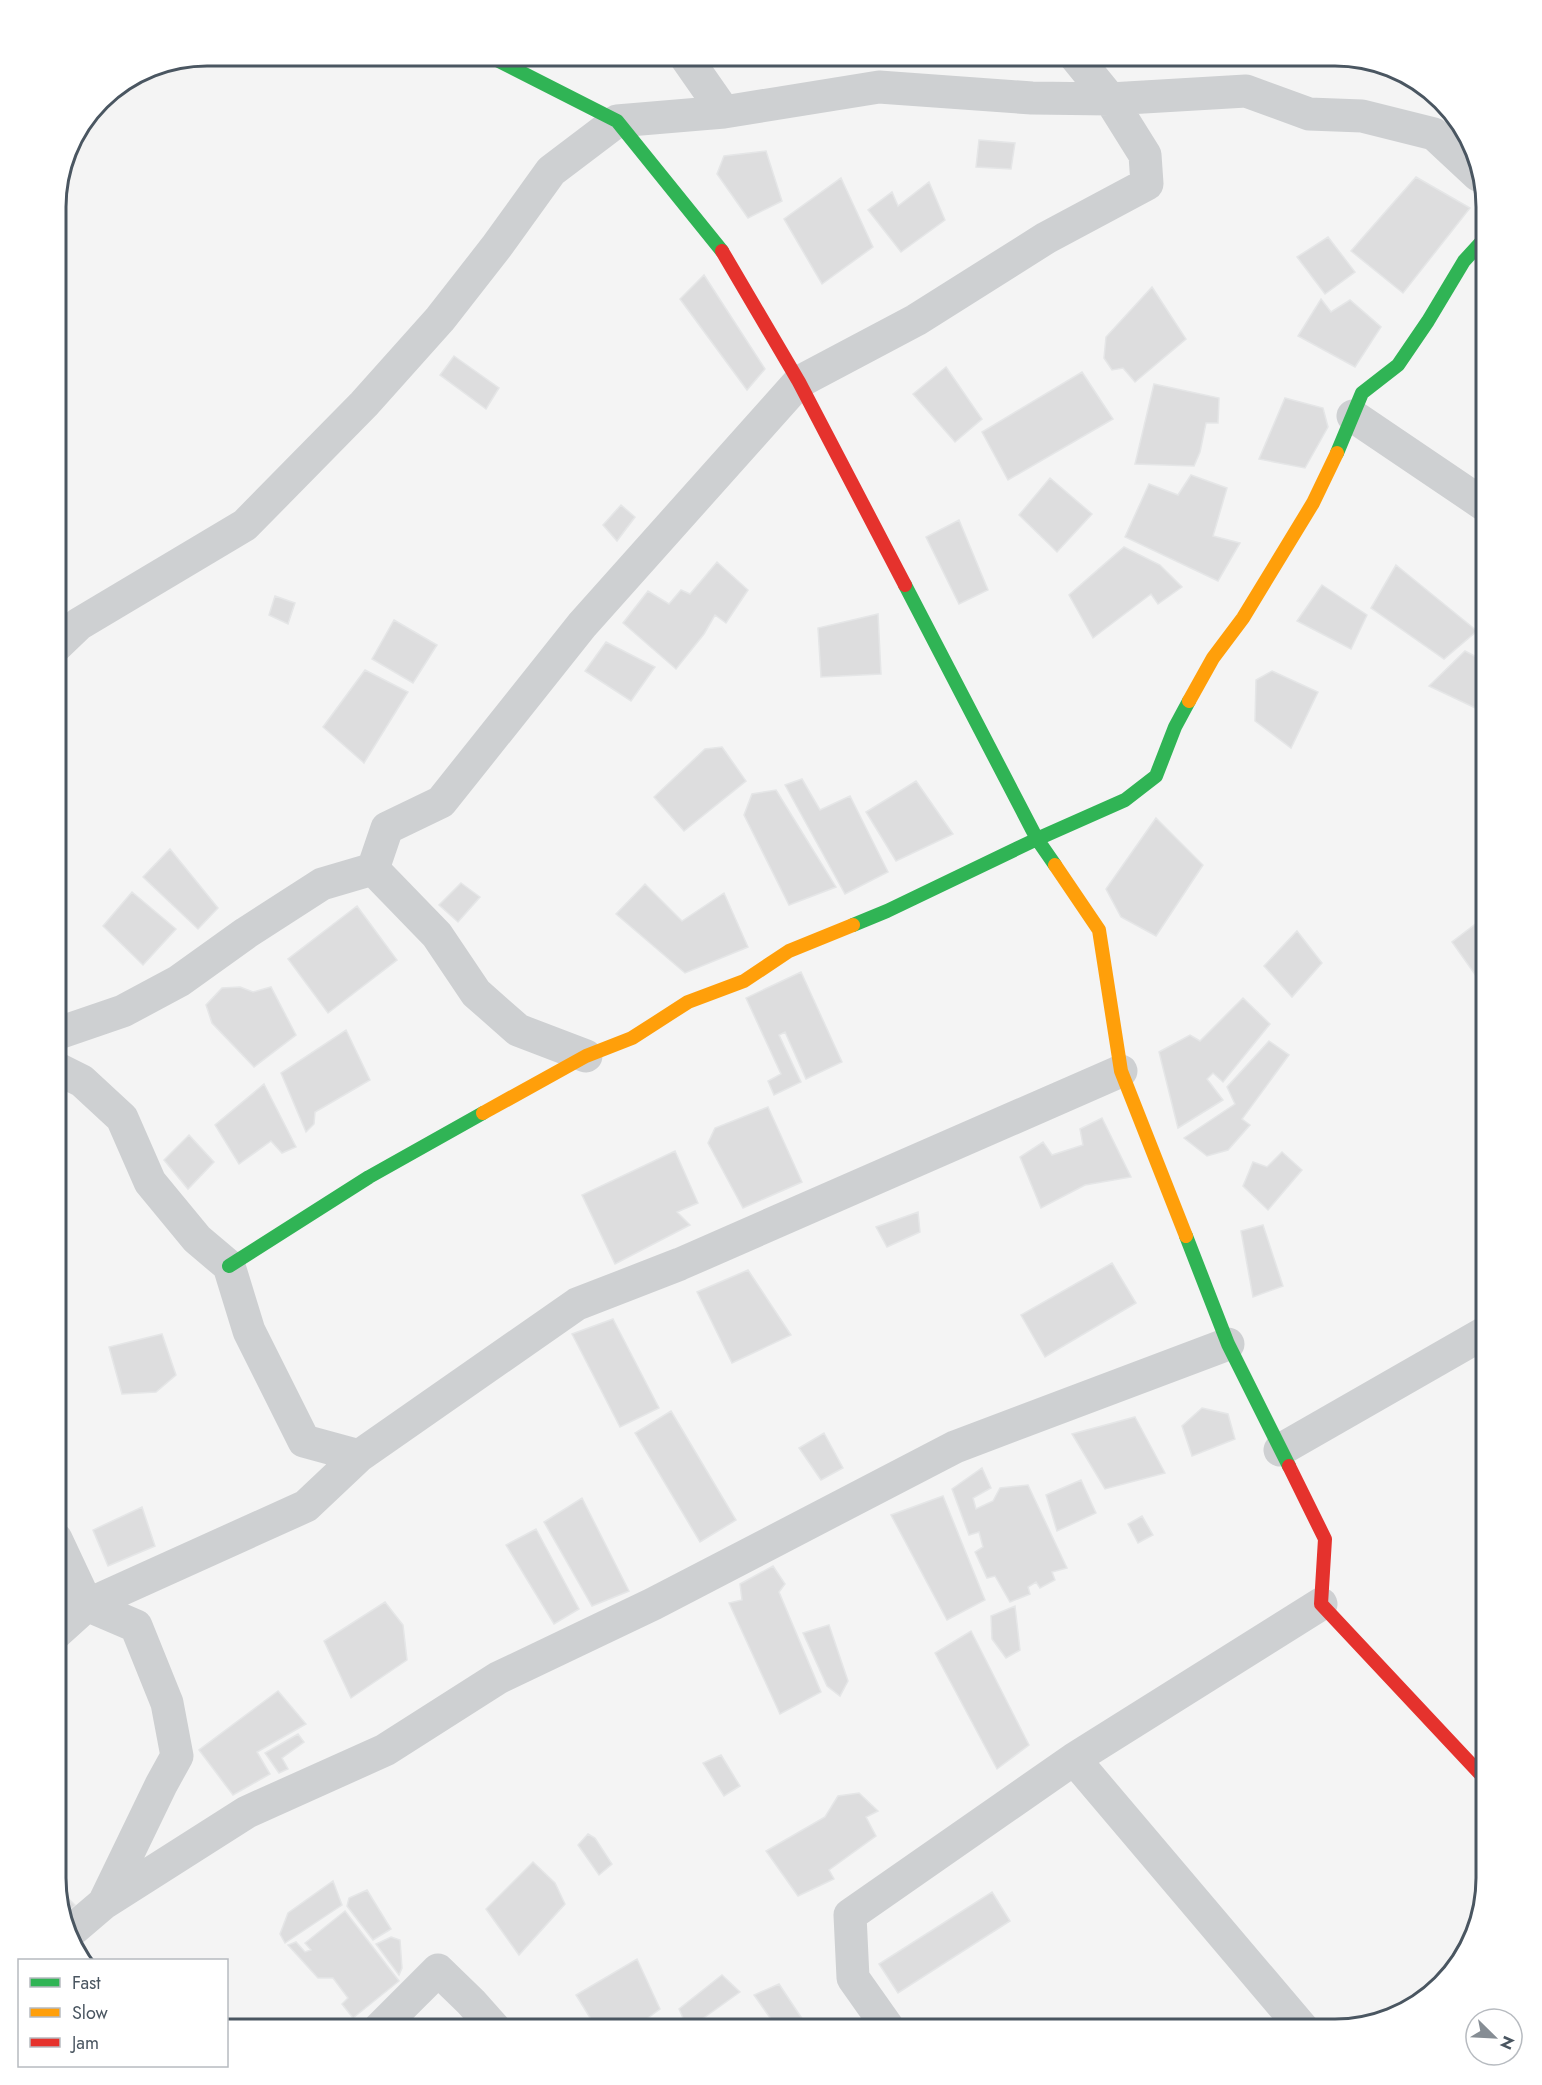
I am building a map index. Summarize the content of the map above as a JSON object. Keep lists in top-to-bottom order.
{
  "legend": ["Fast", "Slow", "Jam"],
  "north": "bottom right"
}
